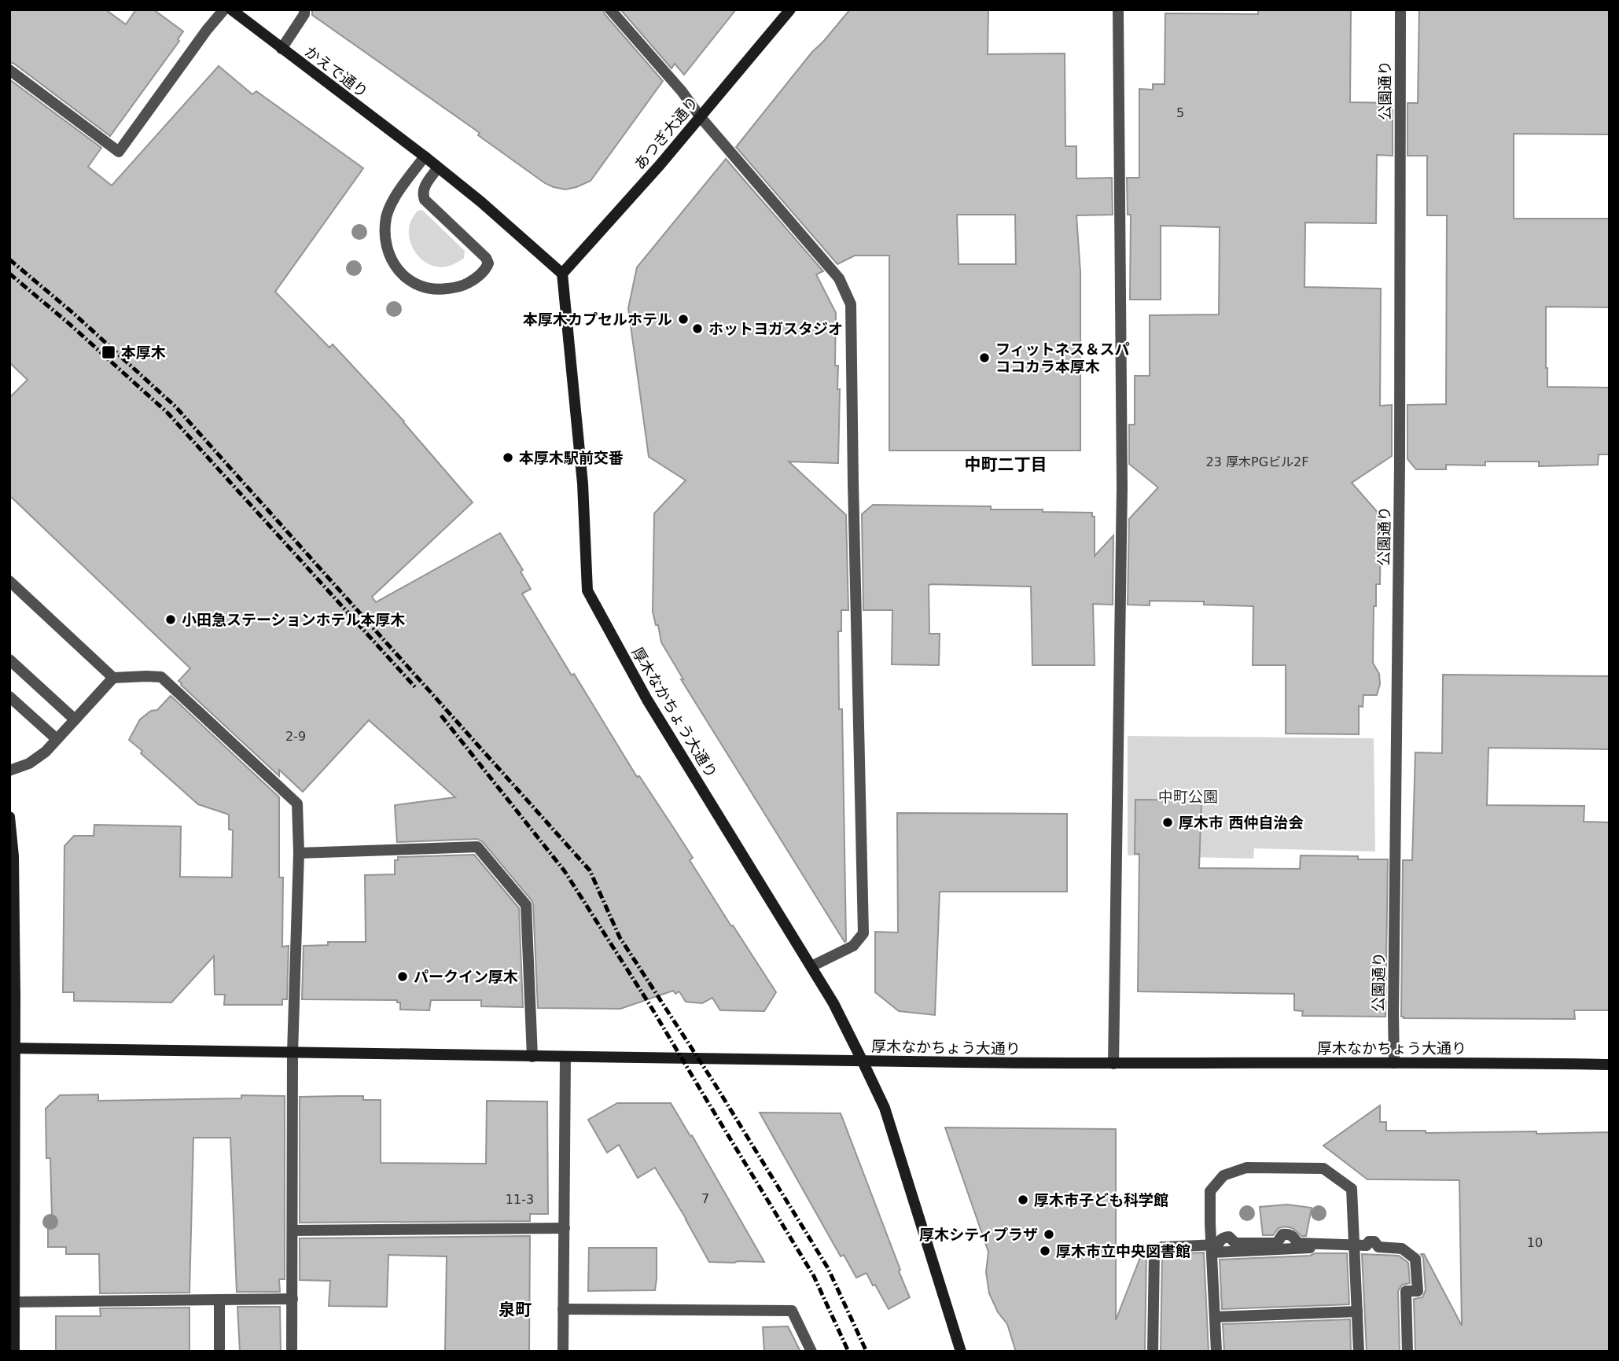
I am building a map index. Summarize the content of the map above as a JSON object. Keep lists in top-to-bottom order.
{
  "streets": {
    "street": [
      "かえで通り",
      "公園通り",
      "あつぎ大通り",
      "厚木なかちょう大通り"
    ]
  },
  "crossings": [
    ["かえで通り", "あつぎ大通り"],
    ["かえで通り", "厚木なかちょう大通り"],
    ["公園通り", "厚木なかちょう大通り"],
    ["あつぎ大通り", "厚木なかちょう大通り"]
  ],
  "districts": ["中町二丁目", "泉町"],
  "parks": ["中町公園"],
  "places": {
    "other": [
      "本厚木カプセルホテル",
      "ホットヨガスタジオ",
      "フィットネス＆スパ ココカラ本厚木",
      "本厚木駅前交番",
      "小田急ステーションホテル本厚木",
      "厚木市 西仲自治会",
      "パークイン厚木",
      "厚木市子ども科学館",
      "厚木シティプラザ",
      "厚木市立中央図書館"
    ],
    "transit": ["本厚木"]
  },
  "house_numbers": [
    "5",
    "23 厚木PGビル2F",
    "2-9",
    "7",
    "11-3",
    "10"
  ]
}
